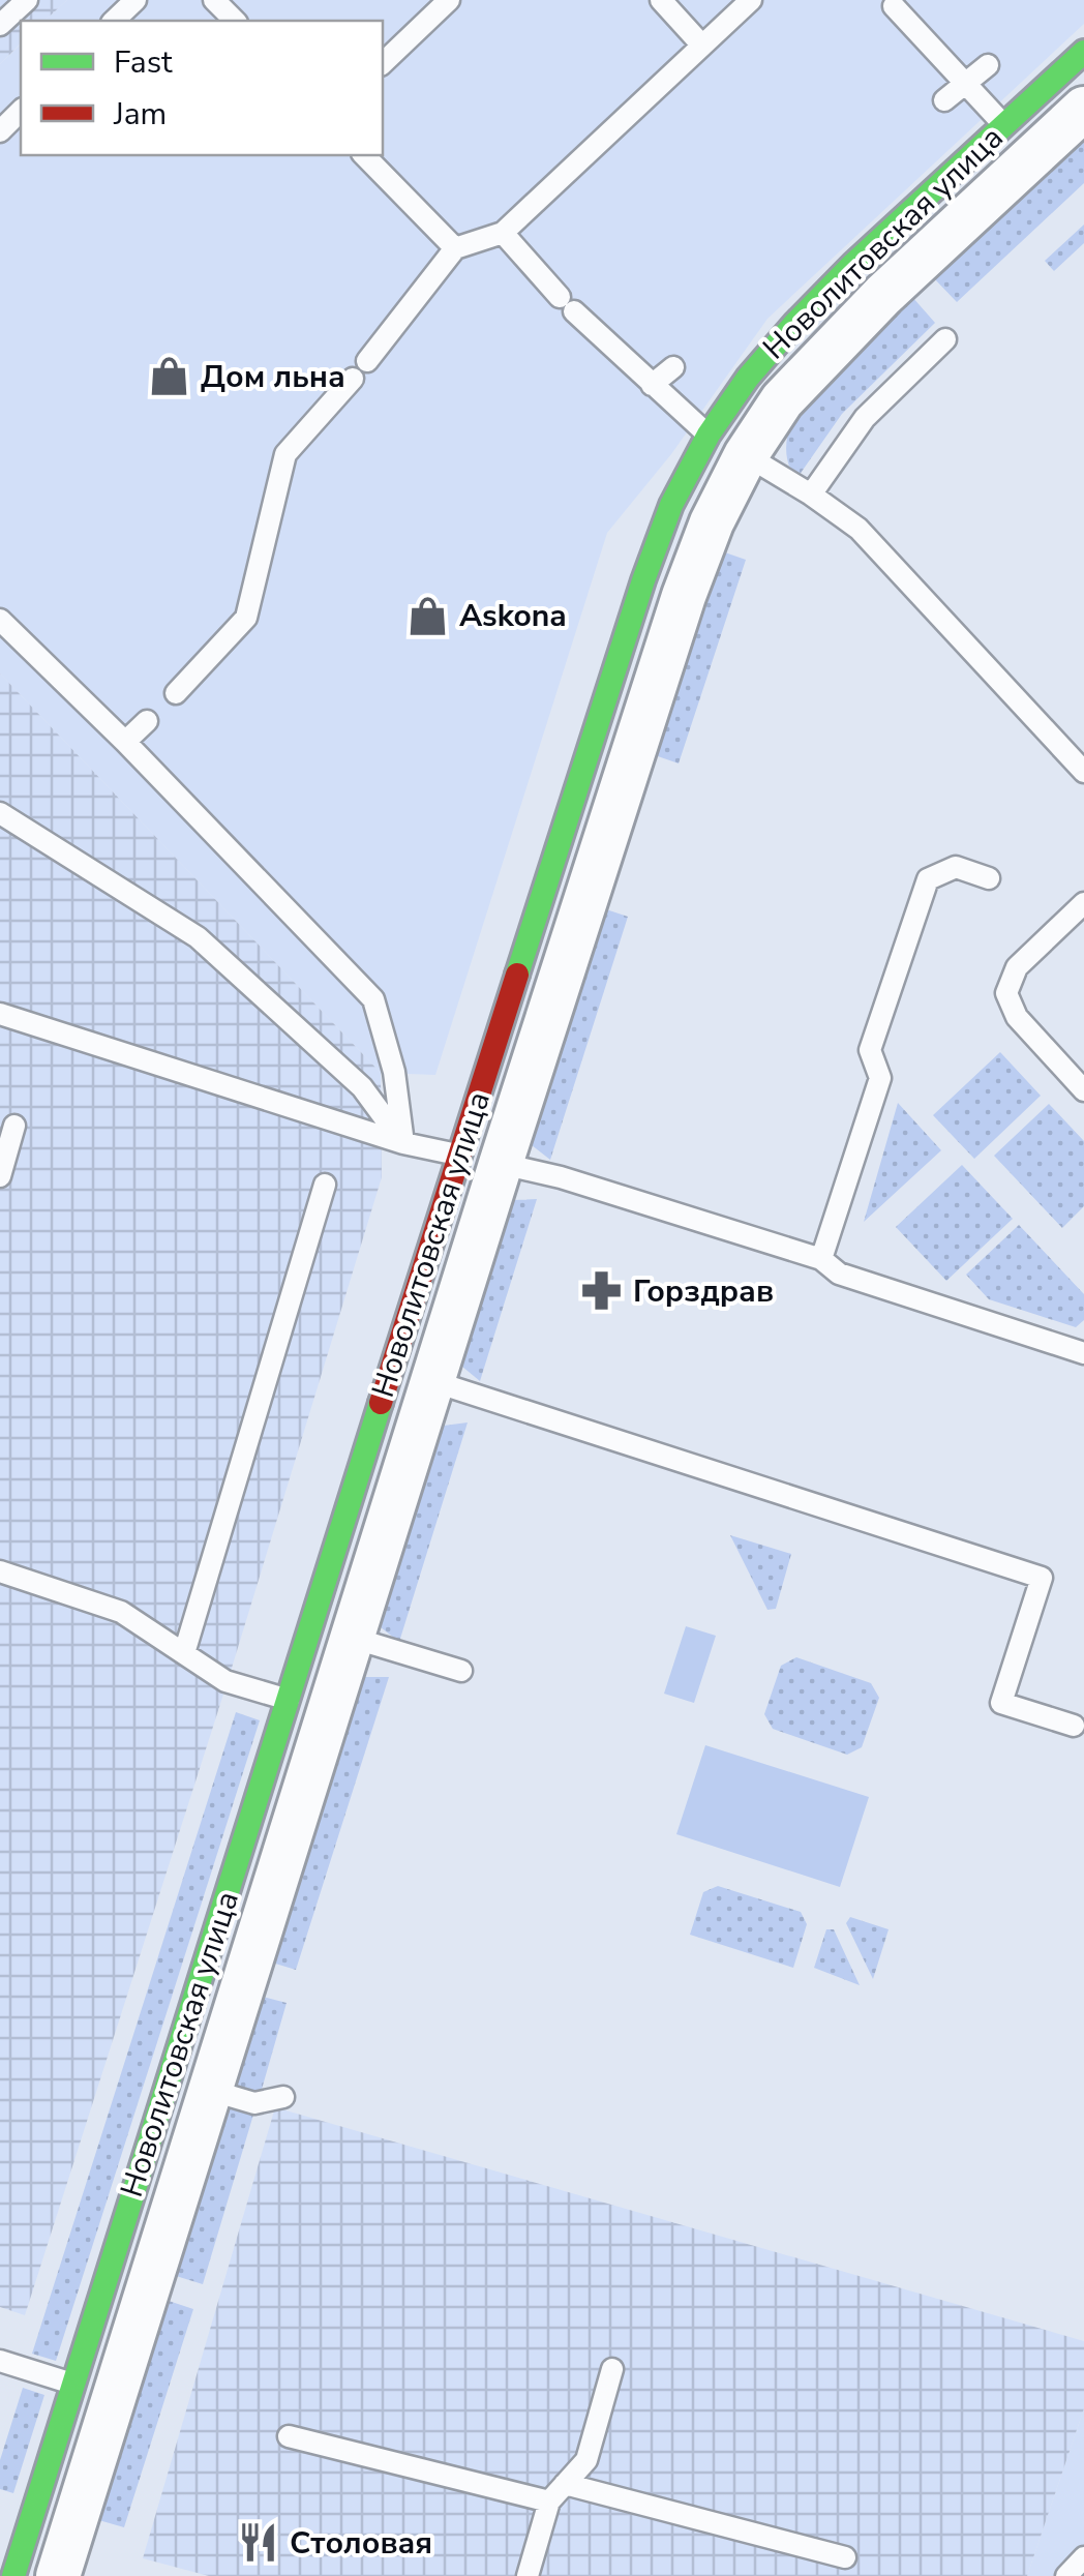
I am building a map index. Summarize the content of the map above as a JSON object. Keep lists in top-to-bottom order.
{
  "streets": {
    "street": ["Новолитовская улица"]
  },
  "places": {
    "shop": ["Дом льна", "Askona"],
    "pharmacy": ["Горздрав"],
    "restaurant": ["Столовая"]
  },
  "legend": ["Fast", "Jam"]
}
